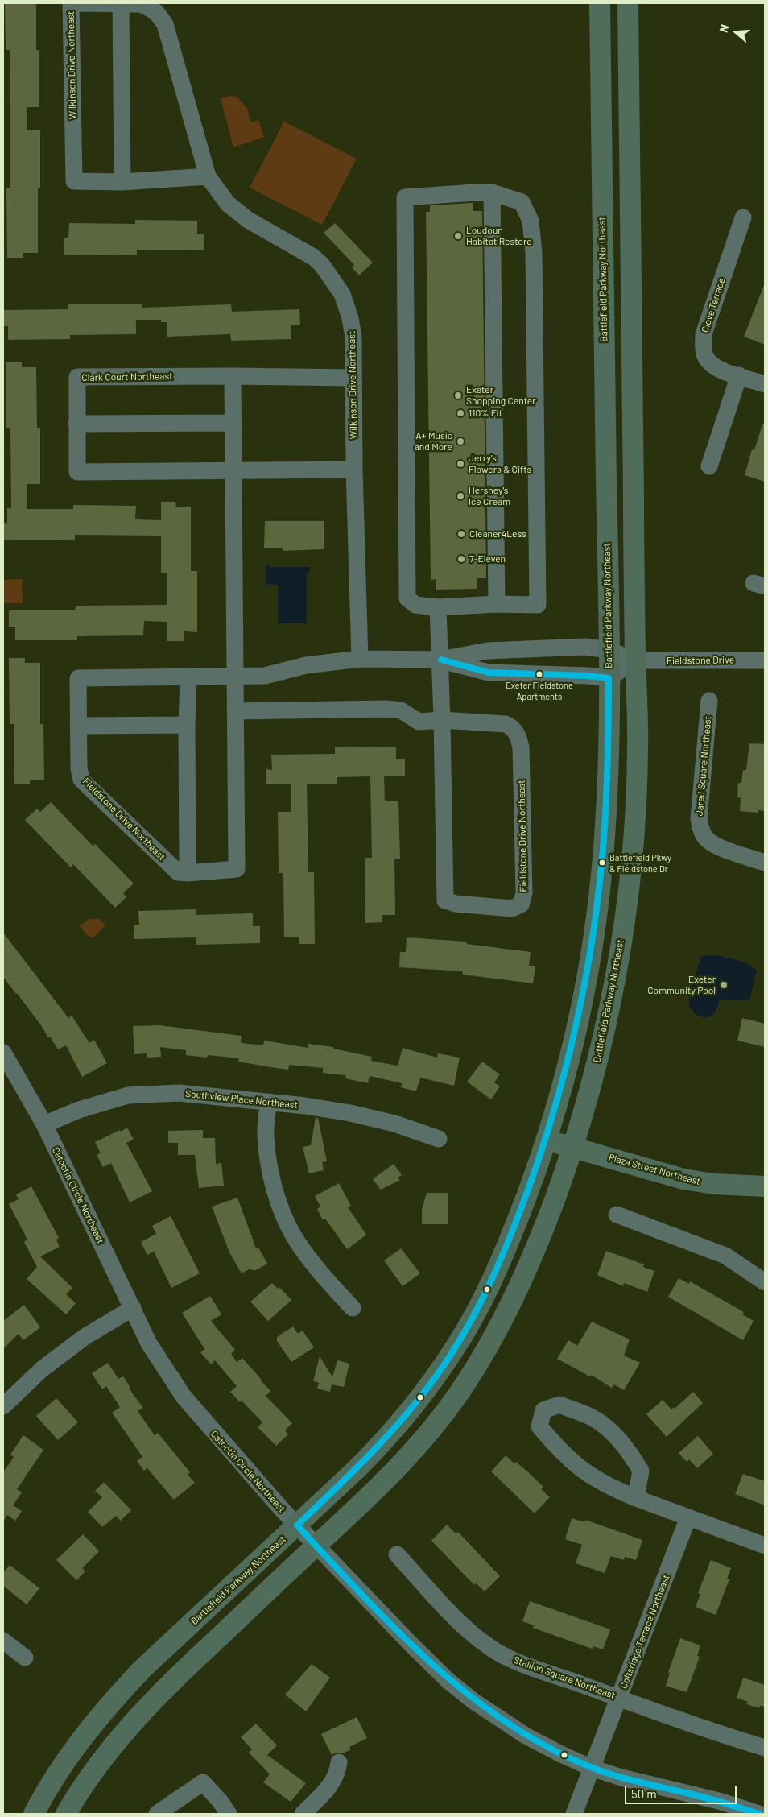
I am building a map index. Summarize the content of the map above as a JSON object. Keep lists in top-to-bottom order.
{
  "streets": {
    "main road": ["Battlefield Parkway Northeast", "Plaza Street Northeast"],
    "street": [
      "Wilkinson Drive Northeast",
      "Clove Terrace",
      "Clark Court Northeast",
      "Fieldstone Drive",
      "Jared Square Northeast",
      "Fieldstone Drive Northeast",
      "Southview Place Northeast",
      "Catoctin Circle Northeast",
      "Coltsridge Terrace Northeast",
      "Stallion Square Northeast"
    ]
  },
  "crossings": [
    ["Wilkinson Drive Northeast", "Clark Court Northeast"],
    ["Wilkinson Drive Northeast", "Fieldstone Drive Northeast"],
    ["Battlefield Parkway Northeast", "Fieldstone Drive"],
    ["Battlefield Parkway Northeast", "Fieldstone Drive Northeast"],
    ["Battlefield Parkway Northeast", "Plaza Street Northeast"],
    ["Battlefield Parkway Northeast", "Catoctin Circle Northeast"],
    ["Fieldstone Drive", "Fieldstone Drive Northeast"],
    ["Southview Place Northeast", "Catoctin Circle Northeast"],
    ["Catoctin Circle Northeast", "Coltsridge Terrace Northeast"],
    ["Coltsridge Terrace Northeast", "Stallion Square Northeast"]
  ],
  "places": [
    "Loudoun Habitat Restore",
    "Exeter Shopping Center",
    "110% Fit",
    "A+ Music and More",
    "Jerry's Flowers & Gifts",
    "Hershey's Ice Cream",
    "Cleaner4Less",
    "7-Eleven",
    "Exeter Fieldstone Apartments",
    "Battlefield Pkwy & Fieldstone Dr",
    "Exeter Community Pool"
  ],
  "scale_bar": "50 m",
  "north": "left"
}
